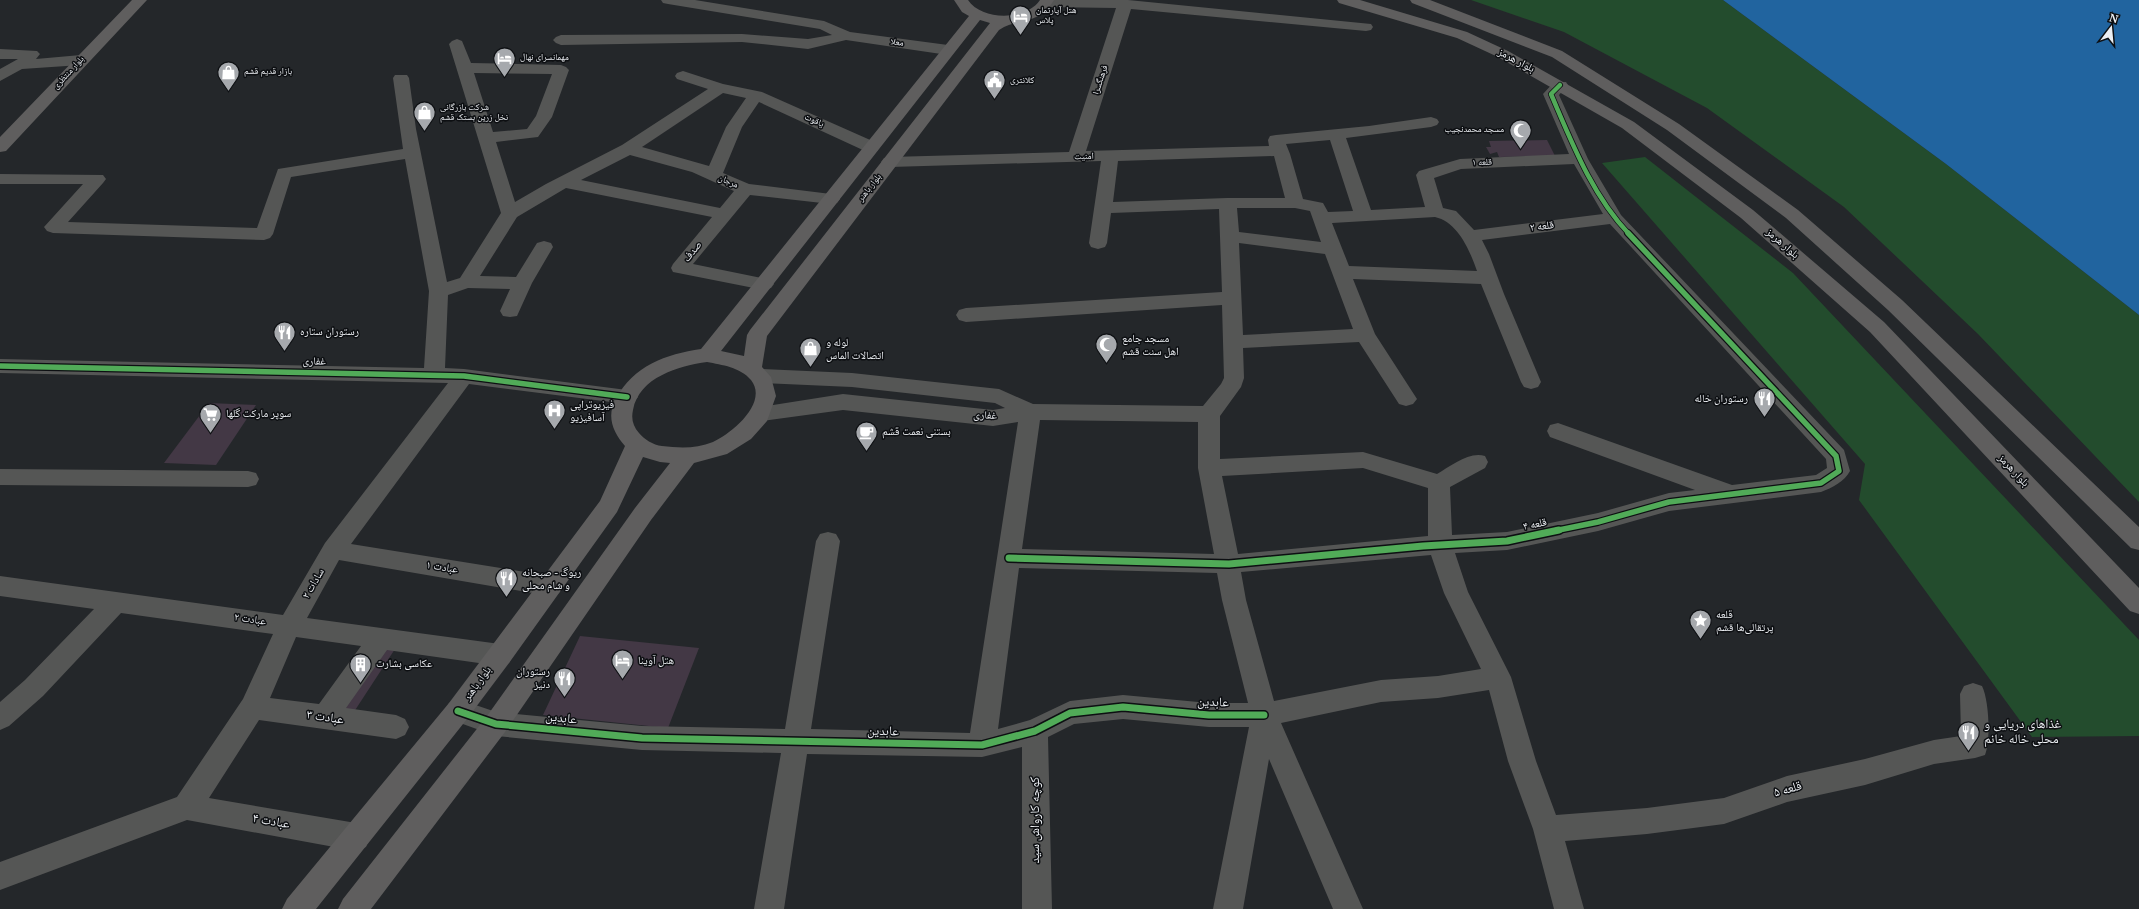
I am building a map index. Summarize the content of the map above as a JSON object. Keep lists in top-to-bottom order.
{
  "streets": {
    "main road": ["بلوار هرمز", "بلوار منتظری", "بلوار باهنر"],
    "street": [
      "معلا",
      "فرهنگسرا",
      "یاقوت",
      "امنیت",
      "قلعه ۱",
      "مرجان",
      "قلعه ۲",
      "صدف",
      "غفاری",
      "قلعه ۴",
      "عبادت ۱",
      "سادات ۲",
      "عبادت ۲",
      "عابدین",
      "عبادت ۳",
      "قلعه ۵",
      "کوچه کارواش سید",
      "عبادت ۴"
    ]
  },
  "crossings": [
    ["فرهنگسرا", "امنیت"],
    ["امنیت", "بلوار باهنر"],
    ["مرجان", "صدف"],
    ["بلوار باهنر", "غفاری"],
    ["بلوار باهنر", "عبادت ۱"],
    ["بلوار باهنر", "عبادت ۲"],
    ["بلوار باهنر", "عابدین"],
    ["بلوار باهنر", "عبادت ۴"],
    ["قلعه ۲", "قلعه ۴"],
    ["غفاری", "سادات ۲"],
    ["عبادت ۱", "سادات ۲"],
    ["سادات ۲", "عبادت ۲"],
    ["سادات ۲", "عبادت ۳"],
    ["سادات ۲", "عبادت ۴"],
    ["عابدین", "کوچه کارواش سید"]
  ],
  "places": {
    "hotel": ["هتل آپارتمان پلاس", "مهمانسرای نهال", "هتل آوینا"],
    "shop": ["بازار قدیم قشم", "شرکت بازرگانی نخل زرین بستک قشم", "لوله و اتصالات الماس"],
    "public building": ["کلانتری"],
    "mosque": ["مسجد محمدنجیب", "مسجد جامع اهل سنت قشم"],
    "restaurant": [
      "رستوران ستاره",
      "رستوران خاله",
      "ریوگ - صبحانه و شام محلی",
      "رستوران دنیز",
      "غذاهای دریایی و محلی خاله‌ خانم"
    ],
    "hospital": ["فیزیوتراپی آسافیزیو"],
    "supermarket": ["سوپر مارکت گلها"],
    "cafe": ["بستنی نعمت قشم"],
    "place": ["قلعه پرتقالی‌ها قشم"],
    "building": ["عکاسی بشارت"]
  },
  "north": "top"
}
